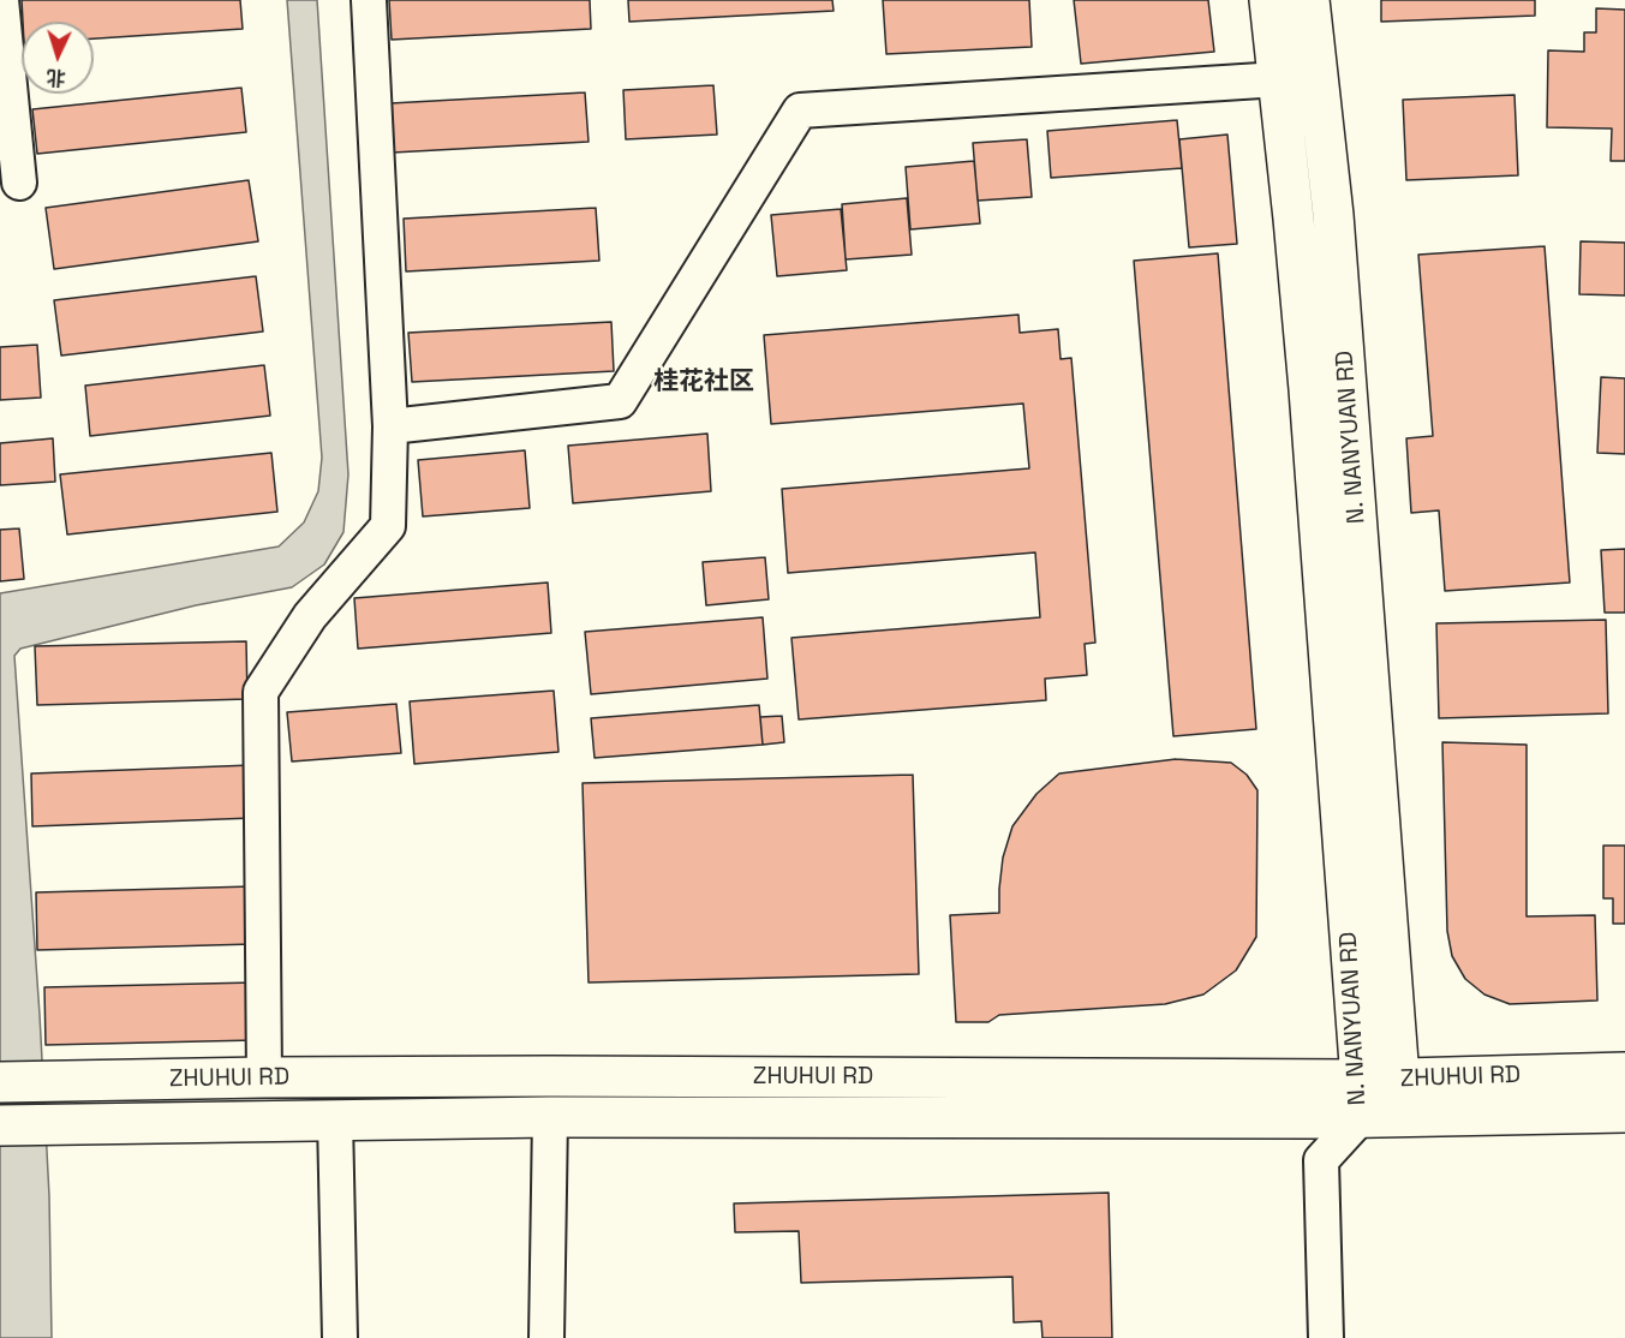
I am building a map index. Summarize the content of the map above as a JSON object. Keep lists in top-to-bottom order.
{
  "streets": {
    "main road": ["N. NANYUAN RD", "ZHUHUI RD"]
  },
  "crossings": [
    ["N. NANYUAN RD", "ZHUHUI RD"]
  ],
  "districts": ["桂花社区"],
  "north": "bottom"
}
